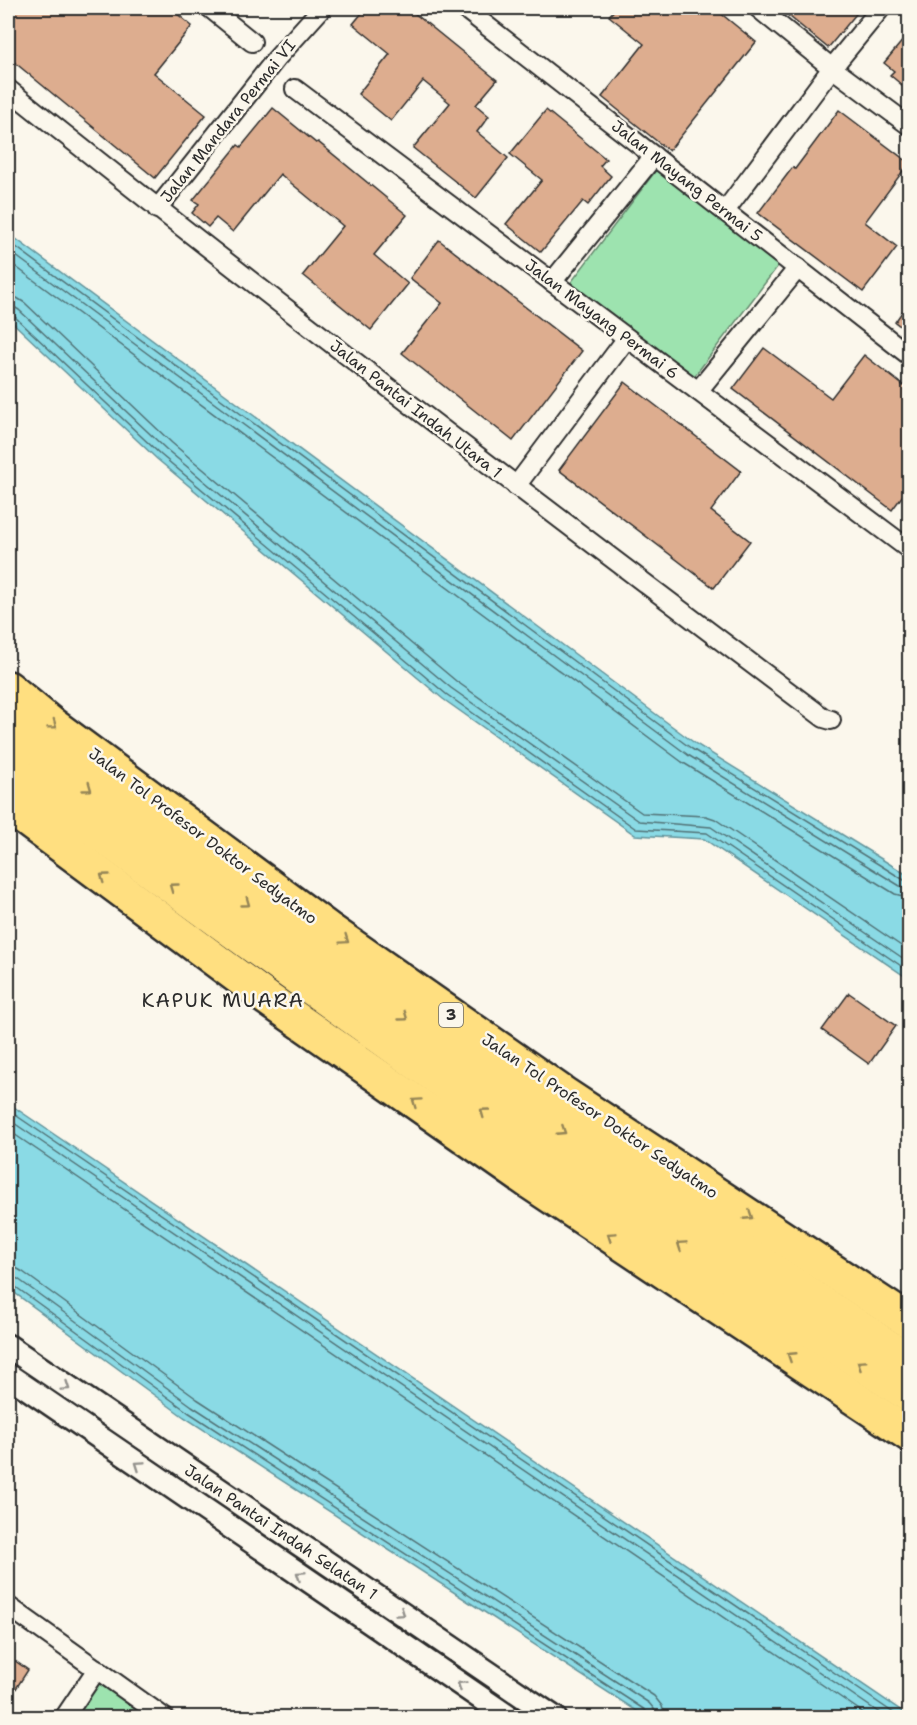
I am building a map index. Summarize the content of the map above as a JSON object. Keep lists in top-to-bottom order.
{
  "streets": {
    "highway": ["Jalan Tol Profesor Doktor Sedyatmo", "3"],
    "street": [
      "Jalan Mandara Permai VI",
      "Jalan Mayang Permai 5",
      "Jalan Mayang Permai 6",
      "Jalan Pantai Indah Utara 1",
      "Jalan Pantai Indah Selatan 1"
    ]
  },
  "crossings": [
    ["Jalan Mandara Permai VI", "Jalan Pantai Indah Utara 1"]
  ],
  "districts": ["KAPUK MUARA"]
}
